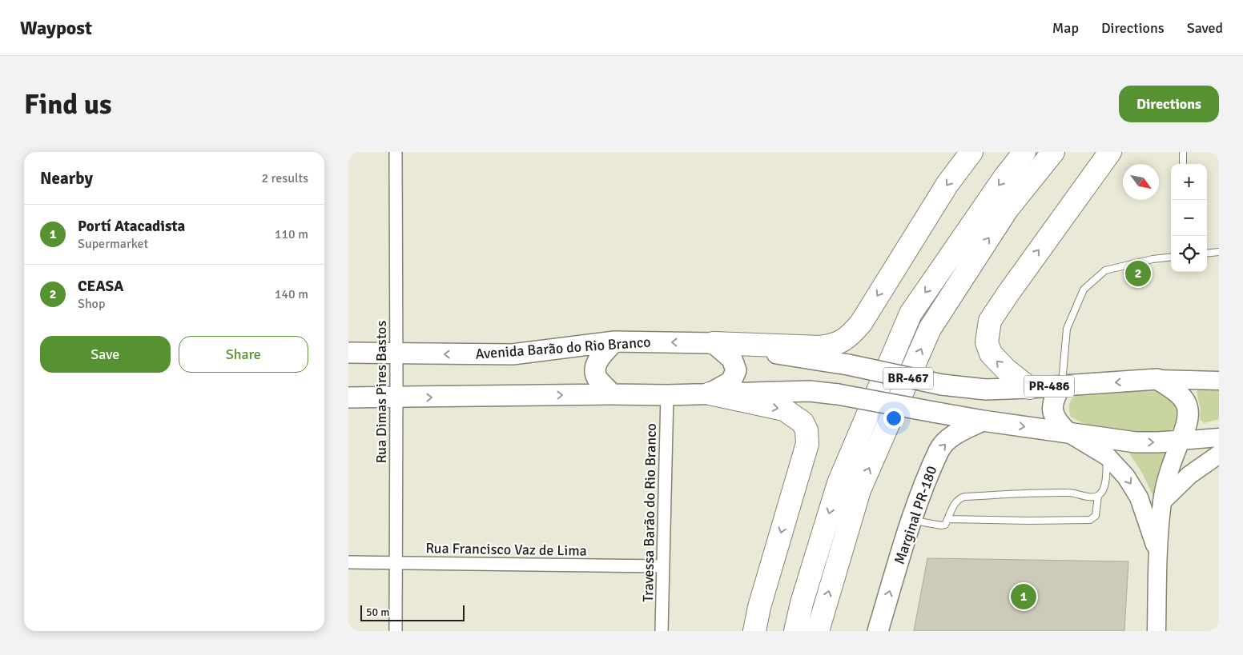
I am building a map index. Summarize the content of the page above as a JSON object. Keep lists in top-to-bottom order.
{
  "streets": {
    "highway": ["BR-467"],
    "main road": ["Avenida Barão do Rio Branco", "PR-486", "Marginal PR-180"],
    "street": ["Rua Dimas Pires Bastos", "Travessa Barão do Rio Branco", "Rua Francisco Vaz de Lima"]
  },
  "crossings": [
    ["Avenida Barão do Rio Branco", "PR-486"],
    ["Avenida Barão do Rio Branco", "Rua Dimas Pires Bastos"],
    ["Rua Dimas Pires Bastos", "Rua Francisco Vaz de Lima"],
    ["Travessa Barão do Rio Branco", "Rua Francisco Vaz de Lima"]
  ],
  "one_way": ["Marginal PR-180"],
  "scale_bar": "50 m",
  "north": "bottom right",
  "page": {
    "header": "Waypost",
    "nav": ["Map", "Directions", "Saved"],
    "buttons": [
      "Directions",
      ["Save", "Share"]
    ],
    "title": "Find us",
    "heading": ["Nearby", "2 results"],
    "map_buttons": ["+", "−"],
    "list": [
      {
        "mark": "1",
        "name": "Portí Atacadista",
        "note": "Supermarket",
        "value": "110 m"
      },
      {
        "mark": "2",
        "name": "CEASA",
        "note": "Shop",
        "value": "140 m"
      }
    ],
    "pins": ["2", "1"],
    "scale": "50 m"
  }
}
